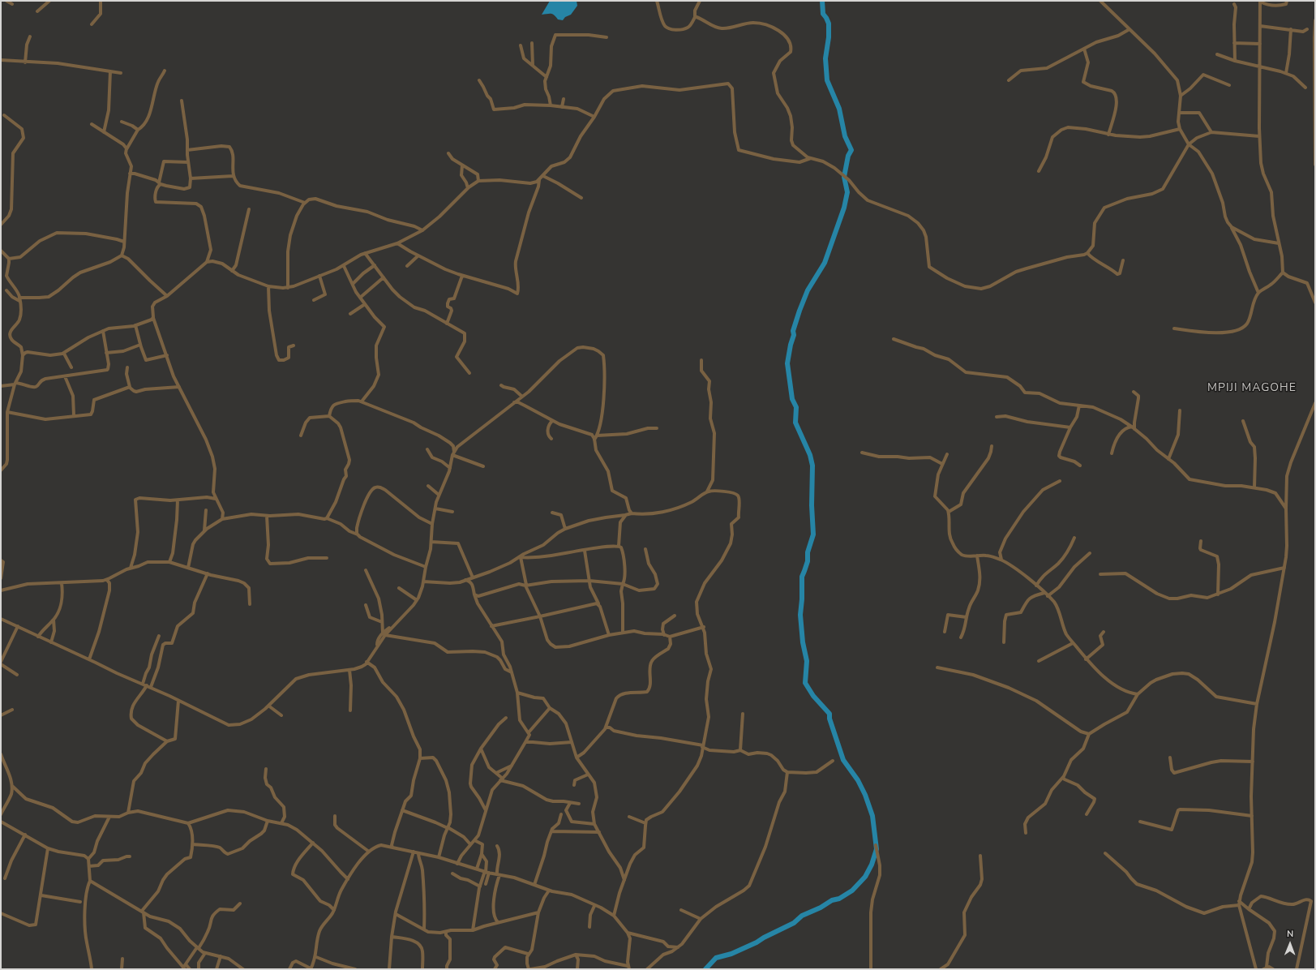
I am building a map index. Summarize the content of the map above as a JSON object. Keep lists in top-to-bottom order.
{
  "districts": ["MPIJI MAGOHE"],
  "north": "top"
}
